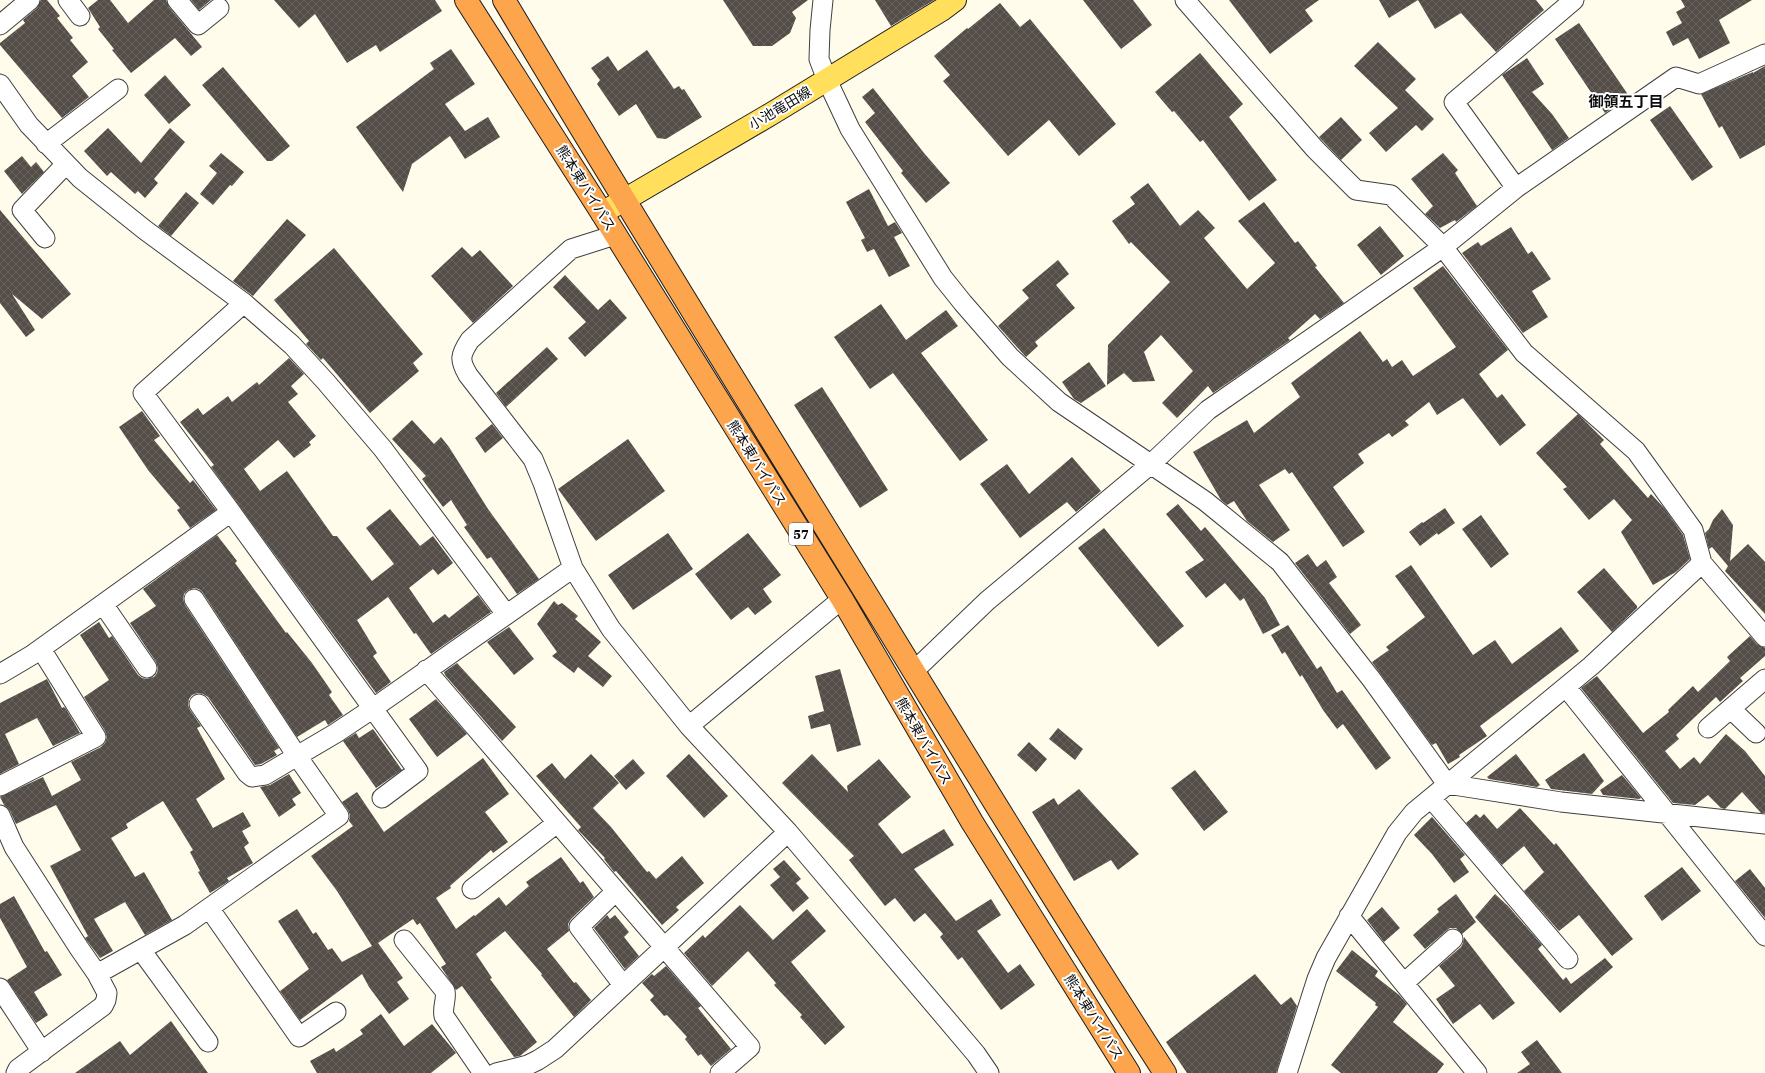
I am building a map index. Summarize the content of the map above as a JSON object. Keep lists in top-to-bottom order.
{
  "streets": {
    "highway": ["熊本東バイパス", "57"],
    "main road": ["小池竜田線"]
  },
  "crossings": [
    ["小池竜田線", "熊本東バイパス"]
  ],
  "districts": ["御領五丁目"]
}
